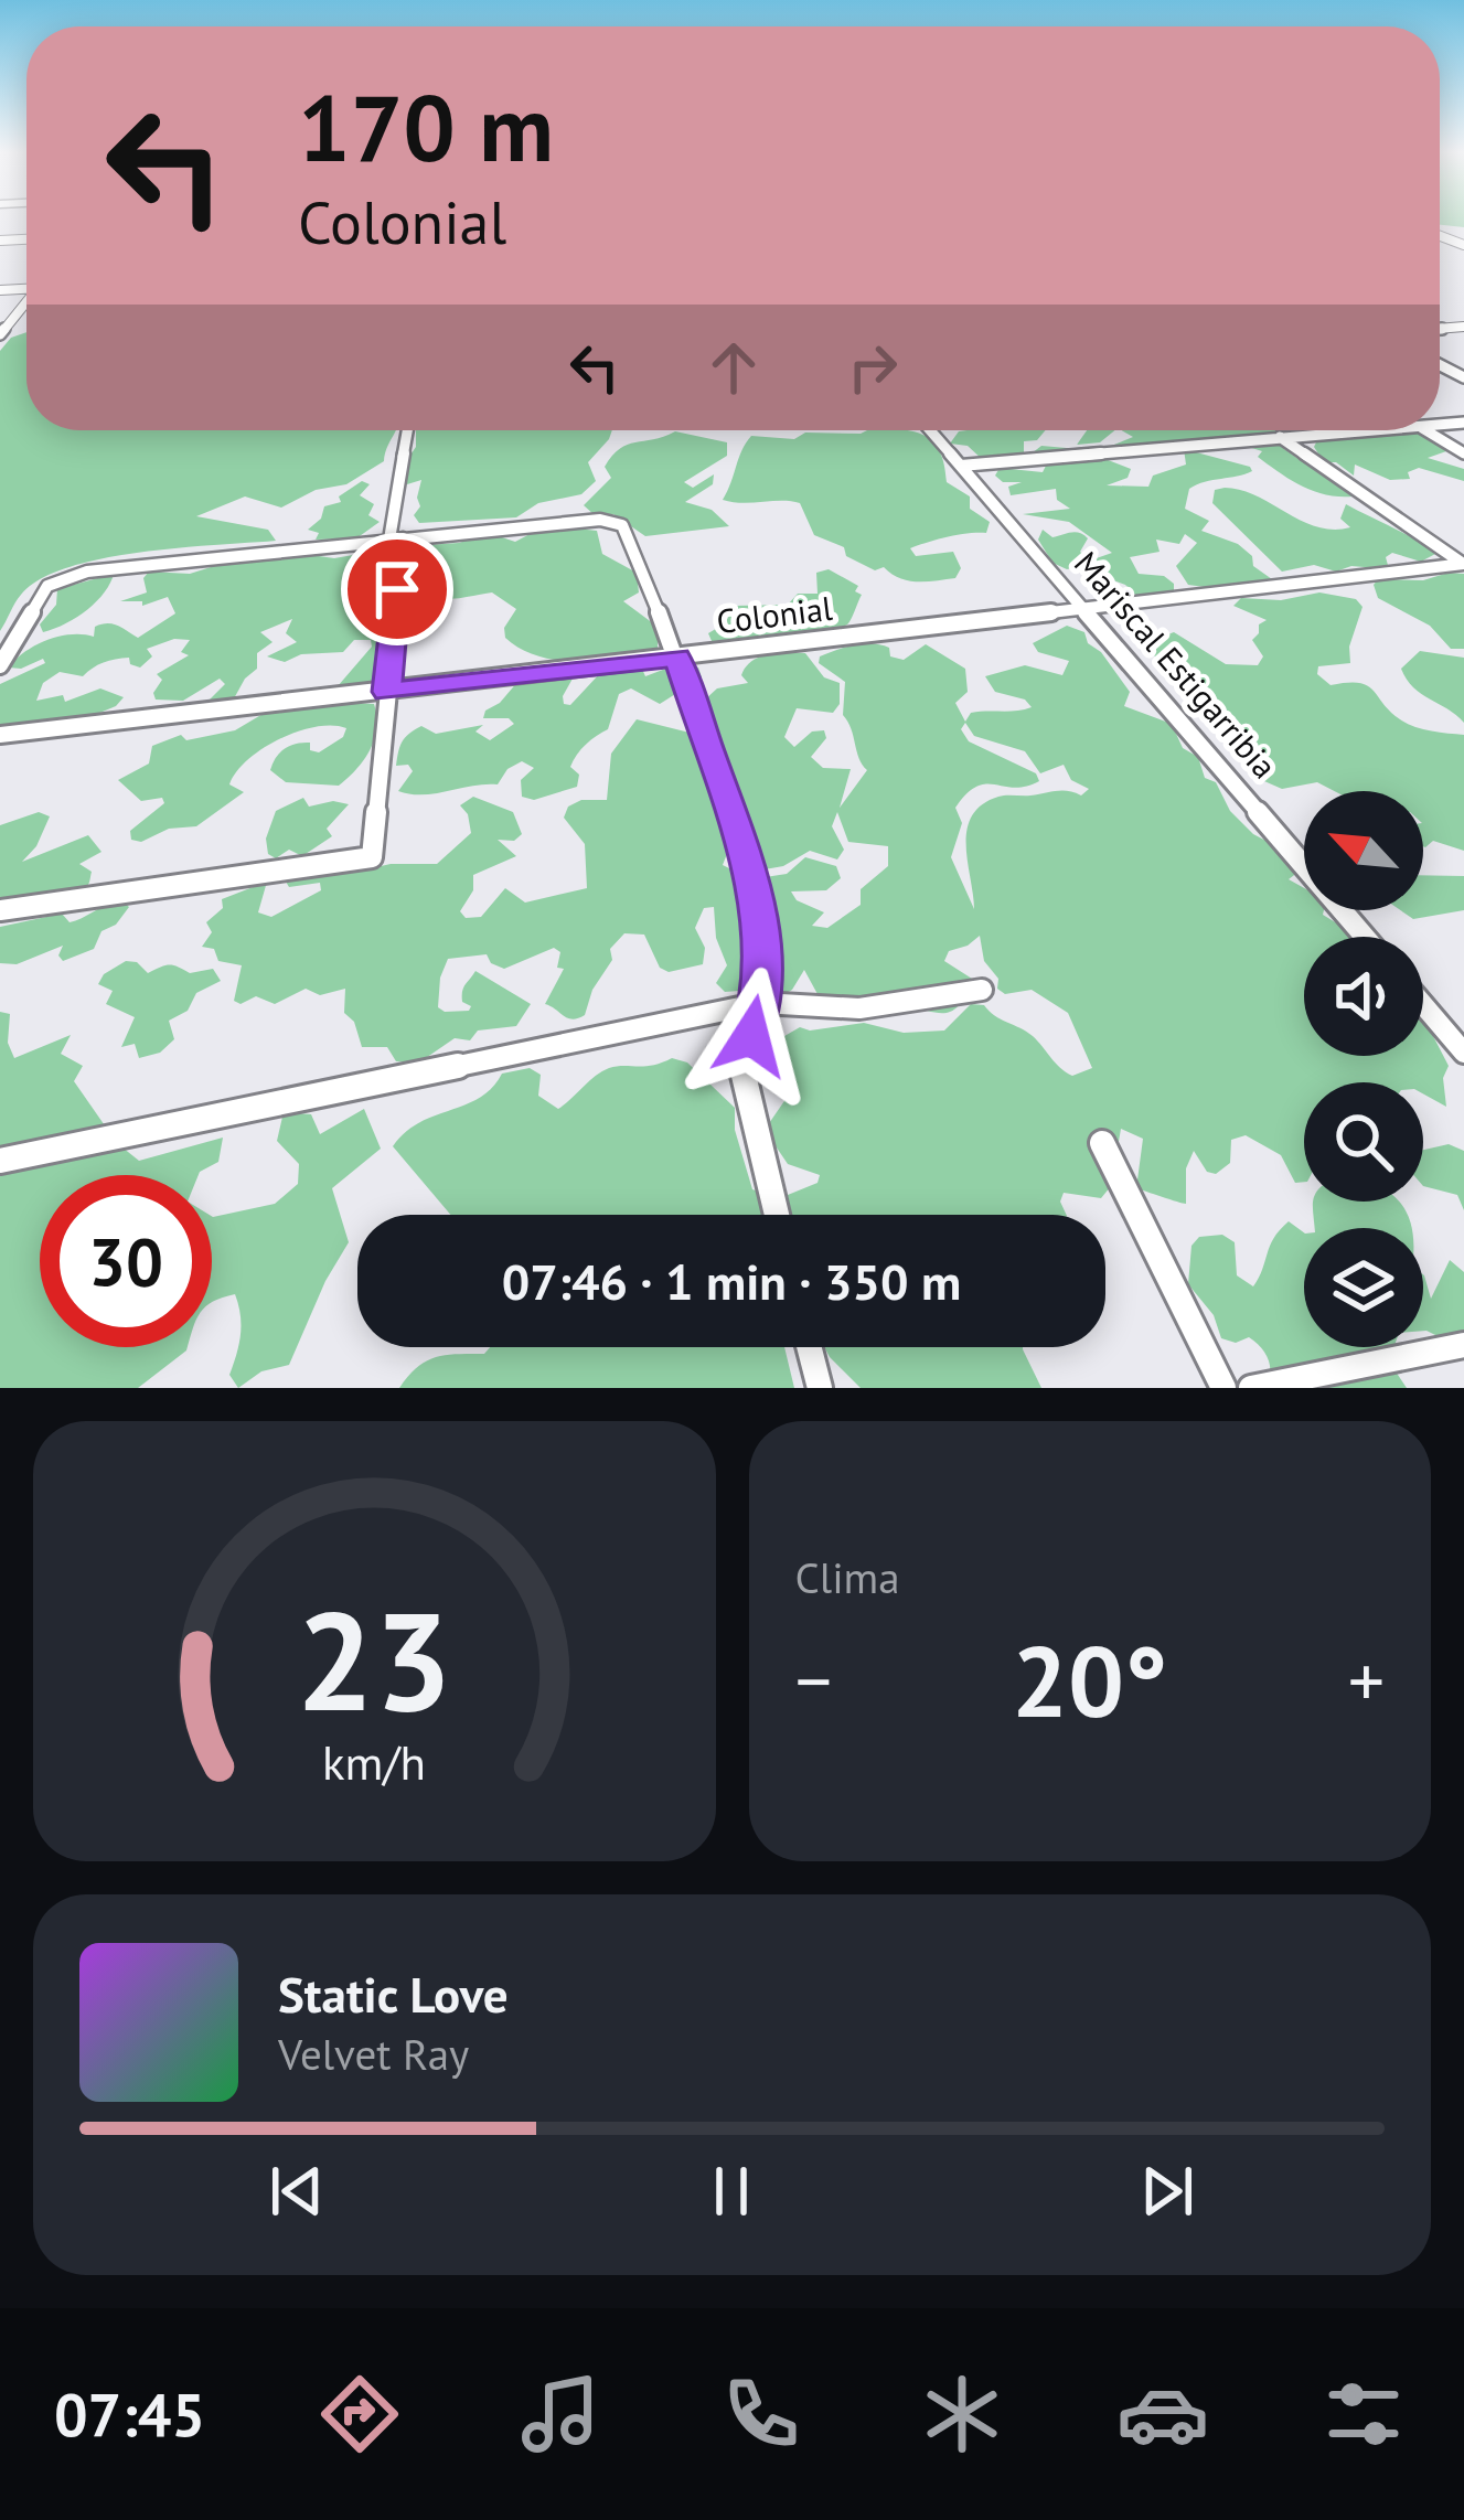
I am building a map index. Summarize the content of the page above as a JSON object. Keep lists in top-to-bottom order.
{
  "streets": {
    "street": ["Colonial", "Mariscal Estigarribia"]
  },
  "crossings": [
    ["Colonial", "Mariscal Estigarribia"]
  ],
  "north": "top left",
  "page": {
    "turn": ["170 m", "Colonial"],
    "limit": "30",
    "trip": "07:46 · 1 min · 350 m",
    "tile": "Clima",
    "heat": ["−", "20°", "+"],
    "song": ["Static Love", "Velvet Ray"],
    "tabs": "07:45",
    "gauge": ["23", "km/h"]
  }
}
